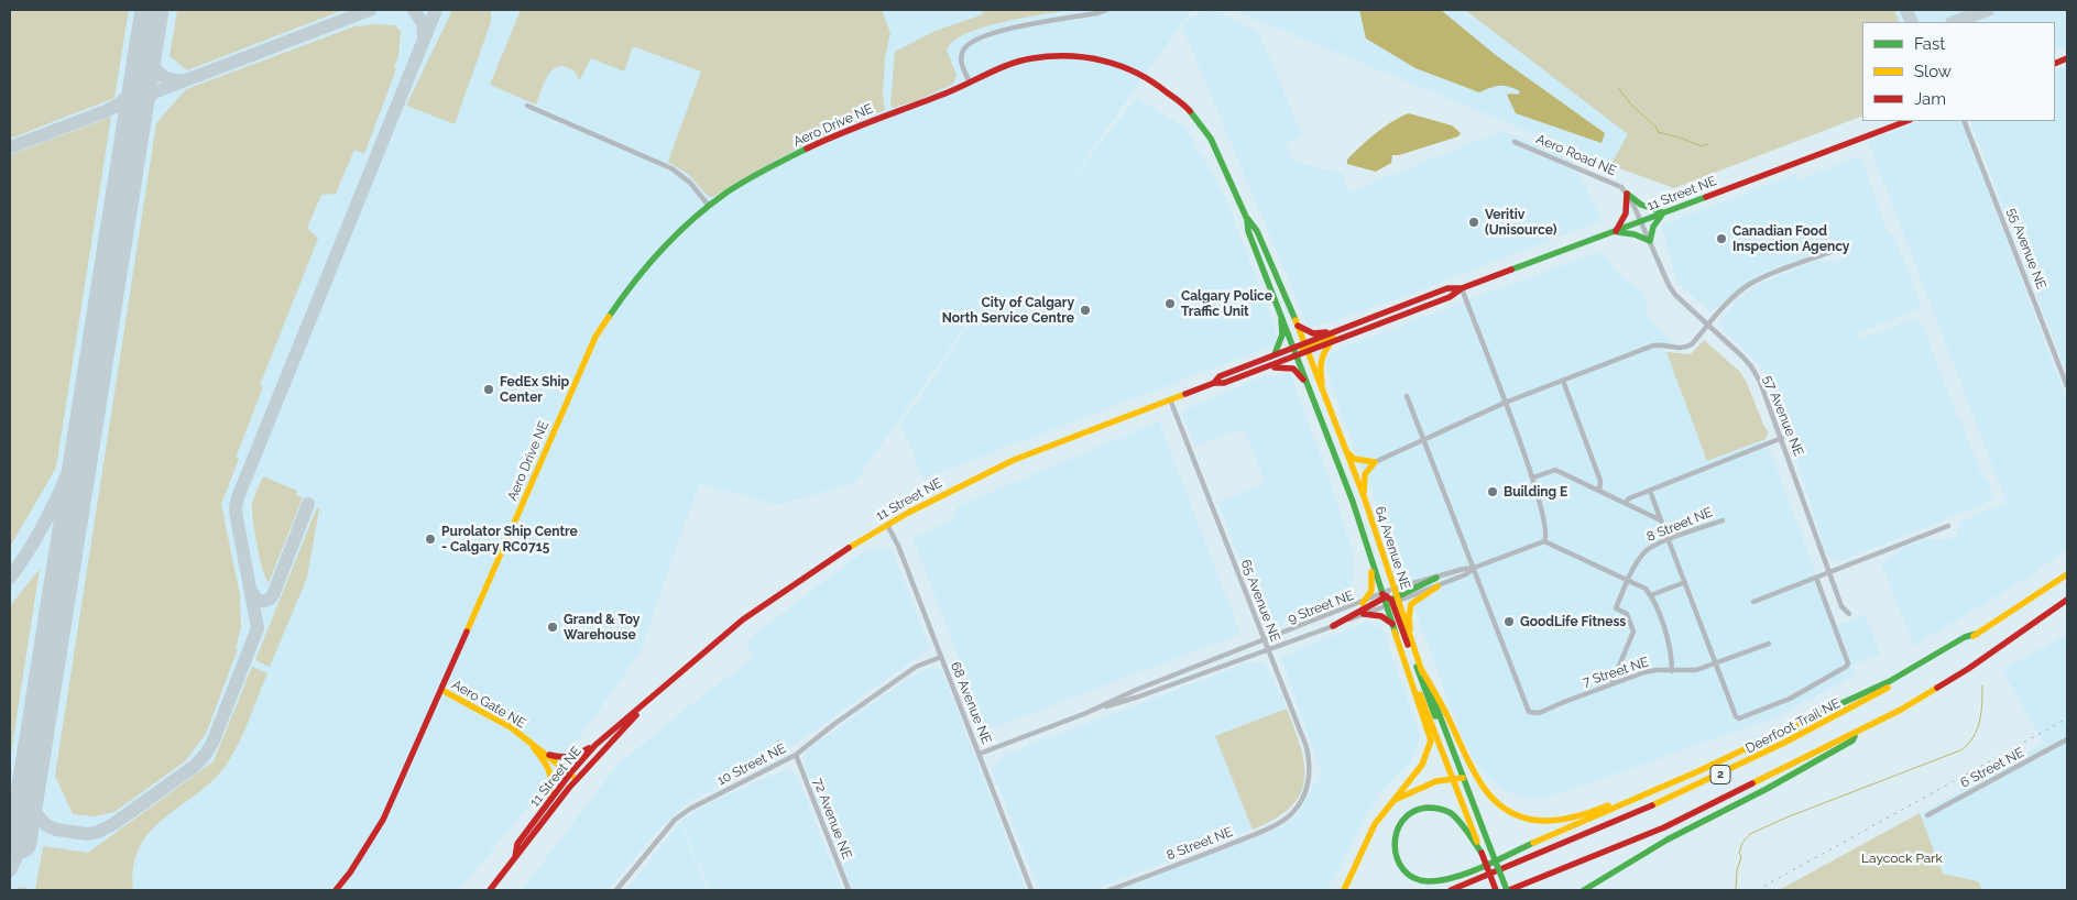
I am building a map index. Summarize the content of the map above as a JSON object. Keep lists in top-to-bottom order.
{
  "streets": {
    "main road": [
      "Aero Drive NE",
      "11 Street NE",
      "64 Avenue NE",
      "Aero Gate NE",
      "Deerfoot Trail NE",
      "2"
    ],
    "street": [
      "Aero Road NE",
      "55 Avenue NE",
      "57 Avenue NE",
      "8 Street NE",
      "65 Avenue NE",
      "9 Street NE",
      "7 Street NE",
      "68 Avenue NE",
      "10 Street NE",
      "6 Street NE",
      "72 Avenue NE"
    ]
  },
  "crossings": [
    ["Aero Drive NE", "64 Avenue NE"],
    ["Aero Drive NE", "Aero Gate NE"],
    ["11 Street NE", "57 Avenue NE"],
    ["11 Street NE", "64 Avenue NE"],
    ["11 Street NE", "65 Avenue NE"],
    ["11 Street NE", "68 Avenue NE"],
    ["11 Street NE", "Aero Gate NE"],
    ["8 Street NE", "65 Avenue NE"],
    ["8 Street NE", "7 Street NE"],
    ["64 Avenue NE", "9 Street NE"],
    ["64 Avenue NE", "2"],
    ["65 Avenue NE", "9 Street NE"],
    ["9 Street NE", "7 Street NE"],
    ["9 Street NE", "68 Avenue NE"],
    ["68 Avenue NE", "10 Street NE"],
    ["10 Street NE", "72 Avenue NE"]
  ],
  "parks": ["Laycock Park"],
  "places": [
    "Veritiv (Unisource)",
    "Canadian Food Inspection Agency",
    "Calgary Police Traffic Unit",
    "City of Calgary North Service Centre",
    "FedEx Ship Center",
    "Building E",
    "Purolator Ship Centre - Calgary RC0715",
    "GoodLife Fitness",
    "Grand & Toy Warehouse"
  ],
  "legend": ["Fast", "Slow", "Jam"]
}
